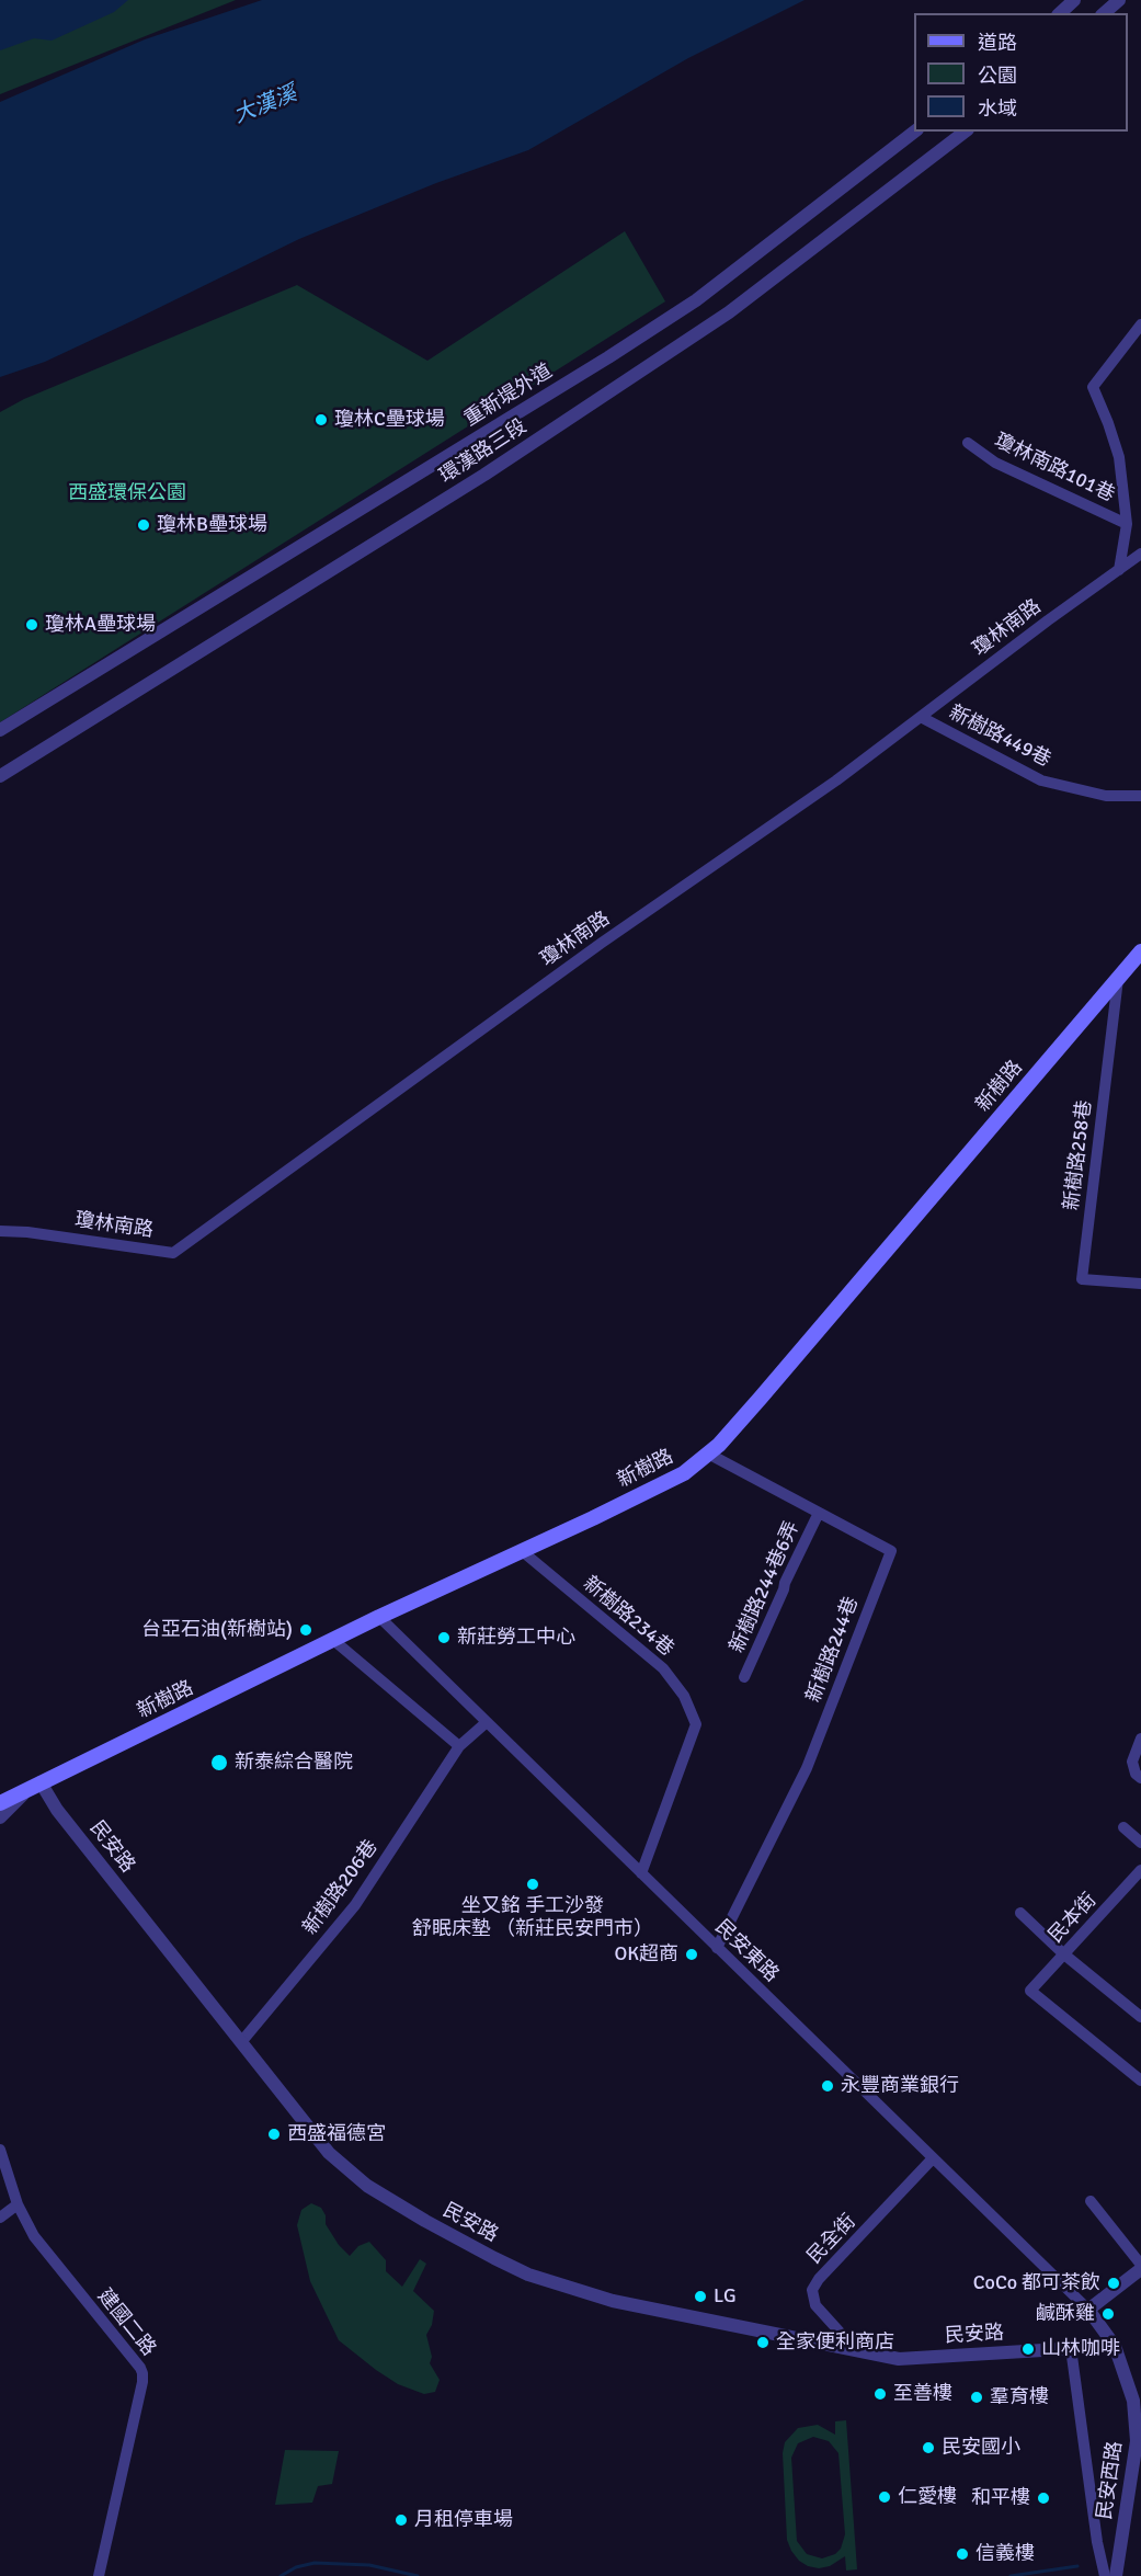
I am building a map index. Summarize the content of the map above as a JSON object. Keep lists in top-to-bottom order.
{
  "streets": {
    "main road": ["新樹路"],
    "street": [
      "重新堤外道",
      "環漢路三段",
      "瓊林南路101巷",
      "瓊林南路",
      "新樹路449巷",
      "新樹路258巷",
      "新樹路244巷6弄",
      "新樹路234巷",
      "新樹路244巷",
      "民安路",
      "新樹路206巷",
      "民本街",
      "民安東路",
      "民全街",
      "建國二路",
      "民安西路"
    ]
  },
  "crossings": [
    ["瓊林南路", "新樹路449巷"],
    ["新樹路", "新樹路258巷"],
    ["新樹路", "新樹路234巷"],
    ["新樹路", "新樹路244巷"],
    ["新樹路", "民安路"],
    ["新樹路", "民安東路"],
    ["新樹路244巷6弄", "新樹路244巷"],
    ["新樹路234巷", "民安東路"],
    ["新樹路244巷", "民安東路"],
    ["民安路", "新樹路206巷"],
    ["民安路", "民全街"],
    ["民安路", "民安西路"],
    ["新樹路206巷", "民安東路"],
    ["民安東路", "民全街"],
    ["民安東路", "民安西路"]
  ],
  "water": ["大漢溪"],
  "parks": ["西盛環保公園"],
  "places": [
    "瓊林C壘球場",
    "瓊林B壘球場",
    "瓊林A壘球場",
    "台亞石油(新樹站)",
    "新莊勞工中心",
    "新泰綜合醫院",
    "坐又銘 手工沙發 舒眠床墊 （新莊民安門市）",
    "OK超商",
    "永豐商業銀行",
    "西盛福德宮",
    "CoCo 都可茶飲",
    "LG",
    "鹹酥雞",
    "全家便利商店",
    "山林咖啡",
    "至善樓",
    "羣育樓",
    "民安國小",
    "仁愛樓",
    "和平樓",
    "月租停車場",
    "信義樓"
  ],
  "legend": ["道路", "公園", "水域"]
}
